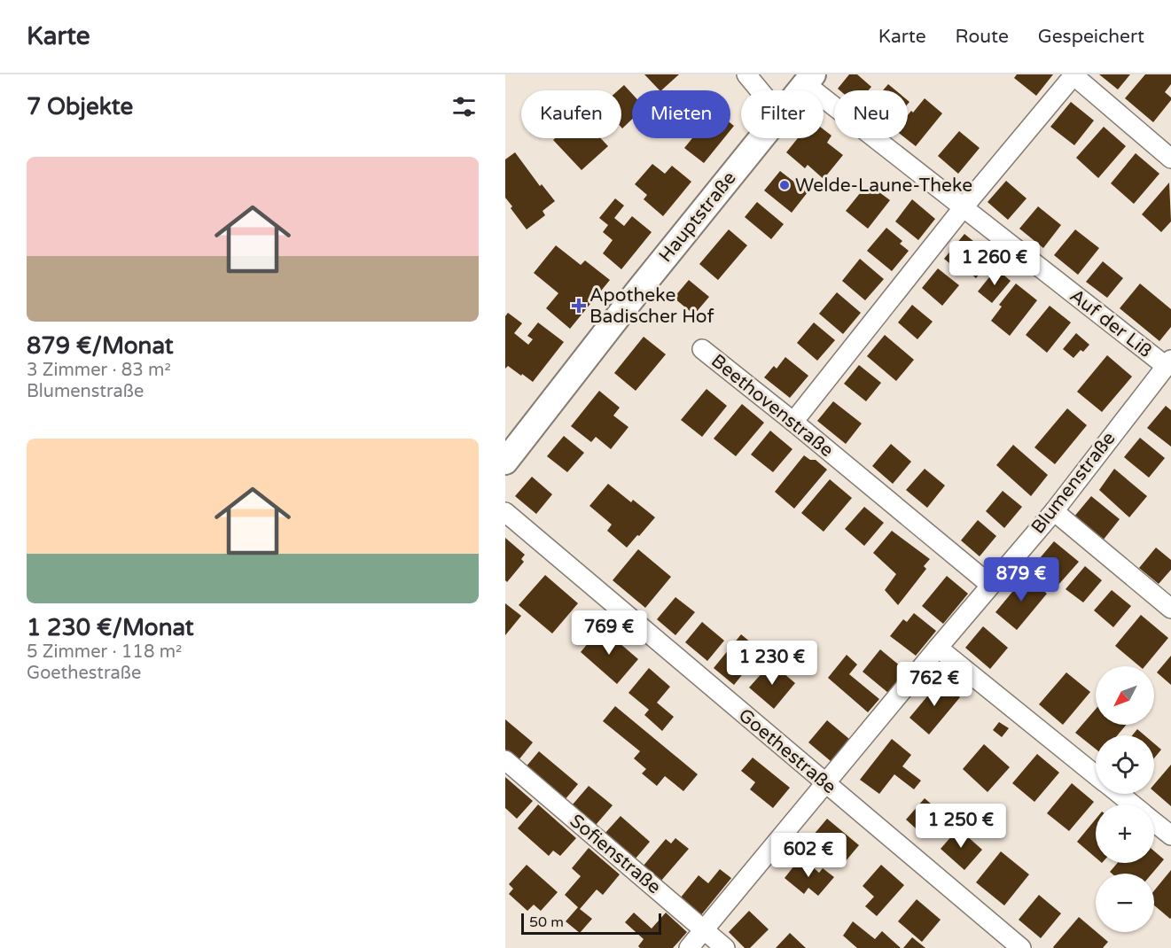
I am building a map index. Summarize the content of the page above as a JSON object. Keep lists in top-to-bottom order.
{
  "streets": {
    "main road": ["Hauptstraße"],
    "street": [
      "Auf der Liß",
      "Beethovenstraße",
      "Blumenstraße",
      "Goethestraße",
      "Sofienstraße"
    ]
  },
  "crossings": [
    ["Hauptstraße", "Auf der Liß"],
    ["Auf der Liß", "Blumenstraße"],
    ["Beethovenstraße", "Blumenstraße"],
    ["Blumenstraße", "Goethestraße"],
    ["Blumenstraße", "Sofienstraße"]
  ],
  "places": {
    "other": ["Welde-Laune-Theke"],
    "health": ["Apotheke Badischer Hof"]
  },
  "scale_bar": "50 m",
  "north": "bottom left",
  "page": {
    "header": "Karte",
    "nav": ["Karte", "Route", "Gespeichert"],
    "heading": "7 Objekte",
    "chip": [
      "Kaufen",
      "Mieten",
      "Filter",
      "Neu"
    ],
    "list": [
      {
        "name": "879 €/Monat",
        "note": "3 Zimmer · 83 m² · Blumenstraße"
      },
      {
        "name": "1 230 €/Monat",
        "note": "5 Zimmer · 118 m² · Goethestraße"
      }
    ],
    "price": [
      "1 260 €",
      "879 €",
      "769 €",
      "1 230 €",
      "762 €",
      "1 250 €",
      "602 €"
    ],
    "map_buttons": ["+", "−"],
    "scale": "50 m"
  }
}
